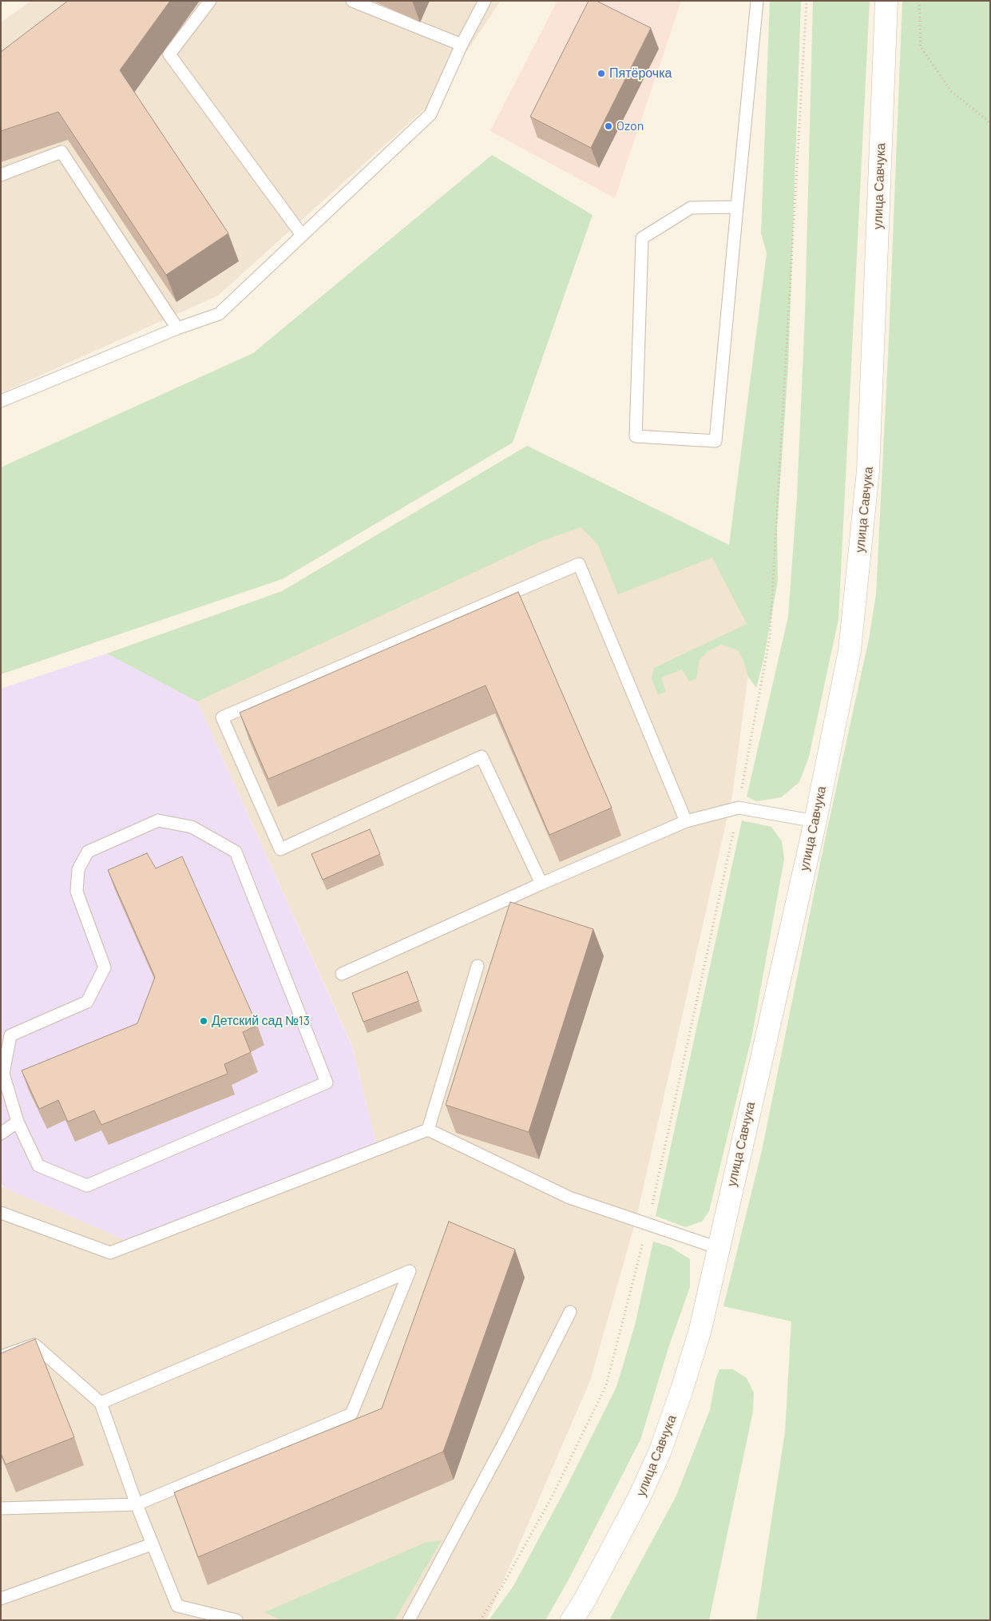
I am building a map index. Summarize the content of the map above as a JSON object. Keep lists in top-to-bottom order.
{
  "streets": {
    "street": ["улица Савчука"]
  },
  "places": ["Пятёрочка", "Ozon", "Детский сад №13"]
}
